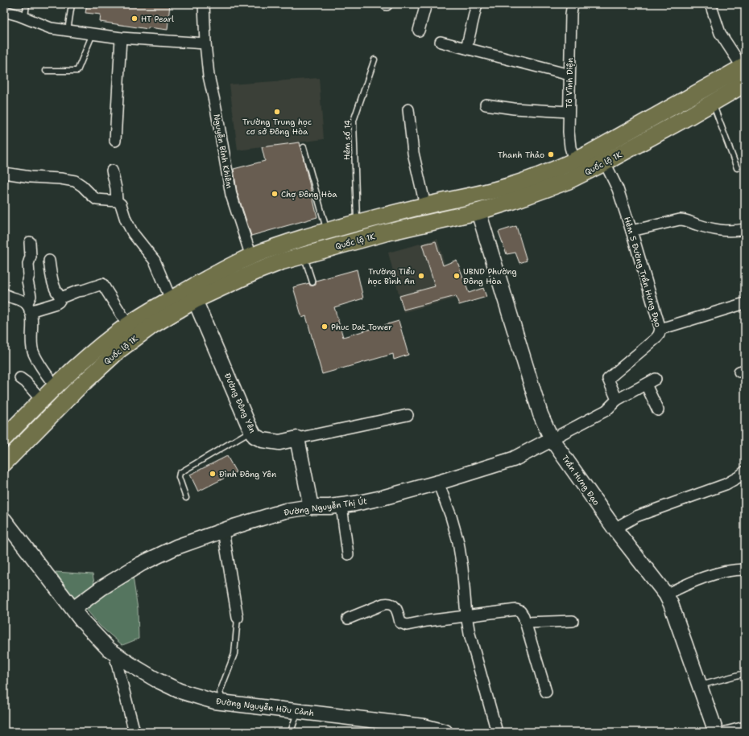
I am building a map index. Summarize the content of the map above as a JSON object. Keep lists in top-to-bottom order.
{
  "streets": {
    "main road": ["Quốc lộ 1K"],
    "street": [
      "Tô Vĩnh Diện",
      "Nguyễn Bỉnh Khiêm",
      "Hẻm 5 Đường Trần Hưng Đạo",
      "Đường Đông Yên",
      "Trần Hưng Đạo",
      "Đường Nguyễn Thị Út",
      "Đường Nguyễn Hữu Cảnh"
    ],
    "lane": ["Hẻm số 14"]
  },
  "crossings": [
    ["Tô Vĩnh Diện", "Quốc lộ 1K"],
    ["Hẻm số 14", "Quốc lộ 1K"],
    ["Nguyễn Bỉnh Khiêm", "Quốc lộ 1K"],
    ["Quốc lộ 1K", "Hẻm 5 Đường Trần Hưng Đạo"],
    ["Quốc lộ 1K", "Đường Đông Yên"],
    ["Quốc lộ 1K", "Trần Hưng Đạo"],
    ["Trần Hưng Đạo", "Đường Nguyễn Thị Út"],
    ["Đường Nguyễn Thị Út", "Đường Nguyễn Hữu Cảnh"]
  ],
  "places": [
    "HT Pearl",
    "Trường Trung học cơ sở Đông Hòa",
    "Thanh Thảo",
    "Chợ Đông Hòa",
    "Trường Tiểu học Bình An",
    "UBND Phường Đông Hòa",
    "Phuc Dat Tower",
    "Đình Đông Yên"
  ]
}
